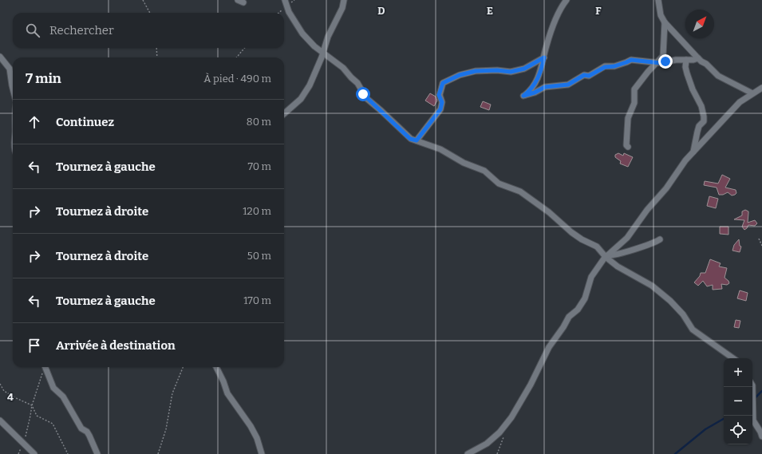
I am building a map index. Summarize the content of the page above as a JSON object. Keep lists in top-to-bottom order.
{
  "north": "top right",
  "page": {
    "search": "Rechercher",
    "heading": ["7 min", "À pied · 490 m"],
    "list": [
      ["Continuez", "80 m"],
      ["Tournez à gauche", "70 m"],
      ["Tournez à droite", "120 m"],
      ["Tournez à droite", "50 m"],
      ["Tournez à gauche", "170 m"],
      "Arrivée à destination"
    ],
    "map_buttons": ["+", "−"]
  },
  "grid": {
    "columns": ["D", "E", "F"],
    "rows": ["4"]
  }
}
